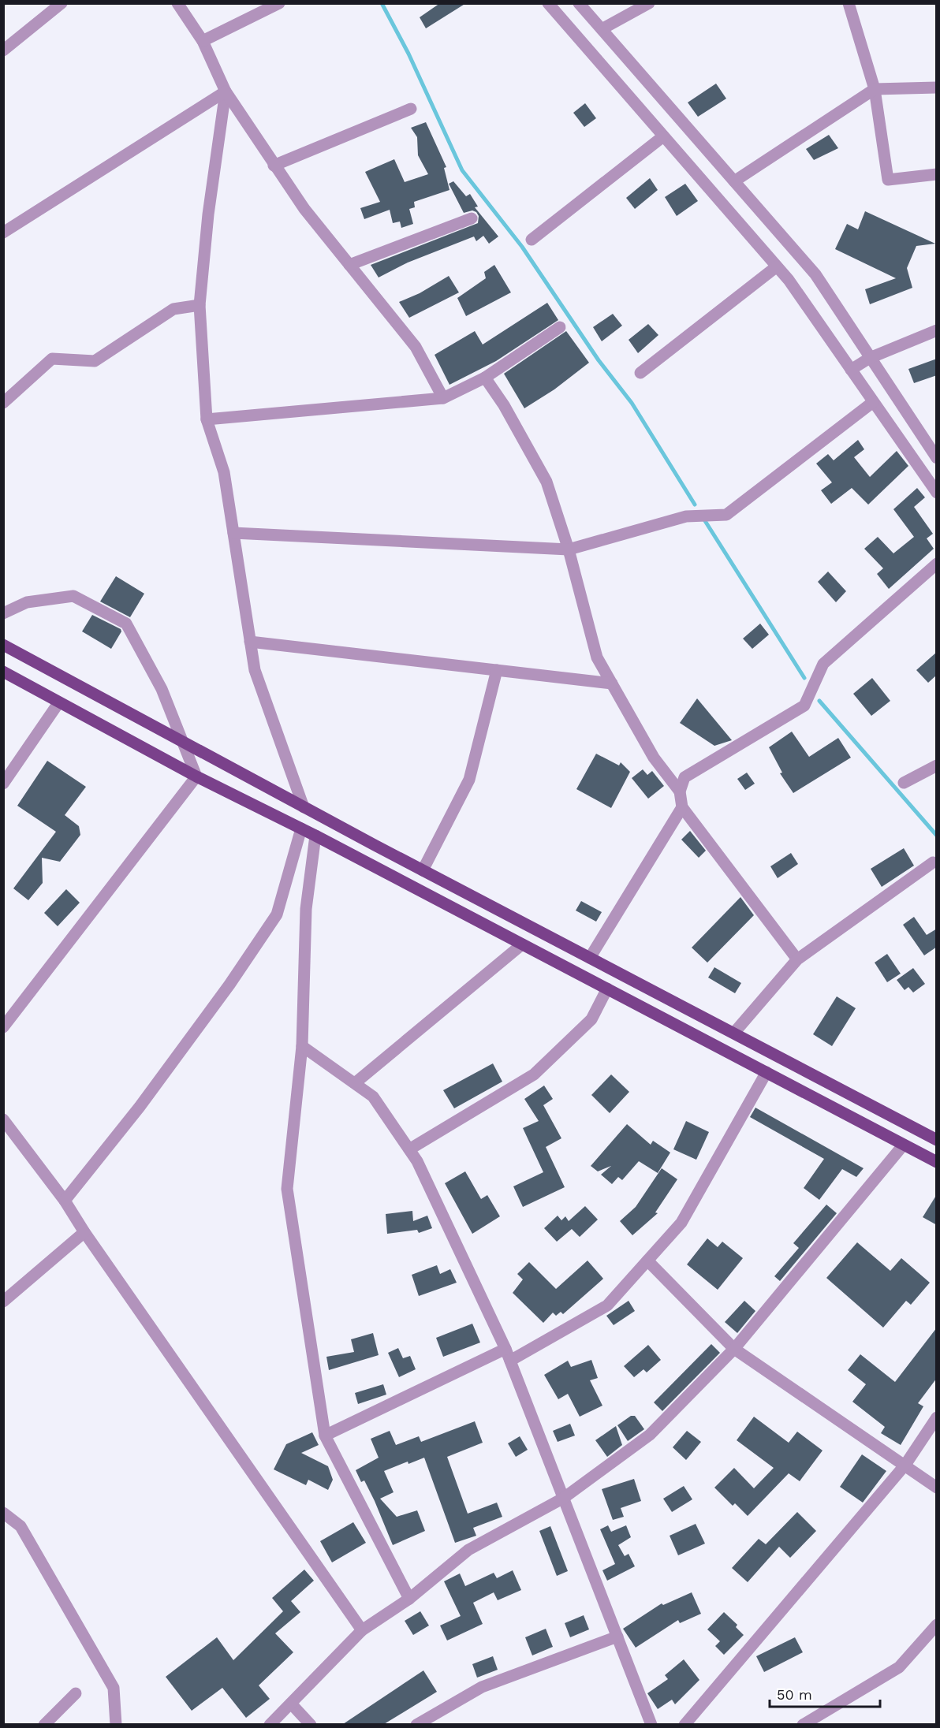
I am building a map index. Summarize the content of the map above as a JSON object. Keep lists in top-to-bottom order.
{
  "scale_bar": "50 m"
}
